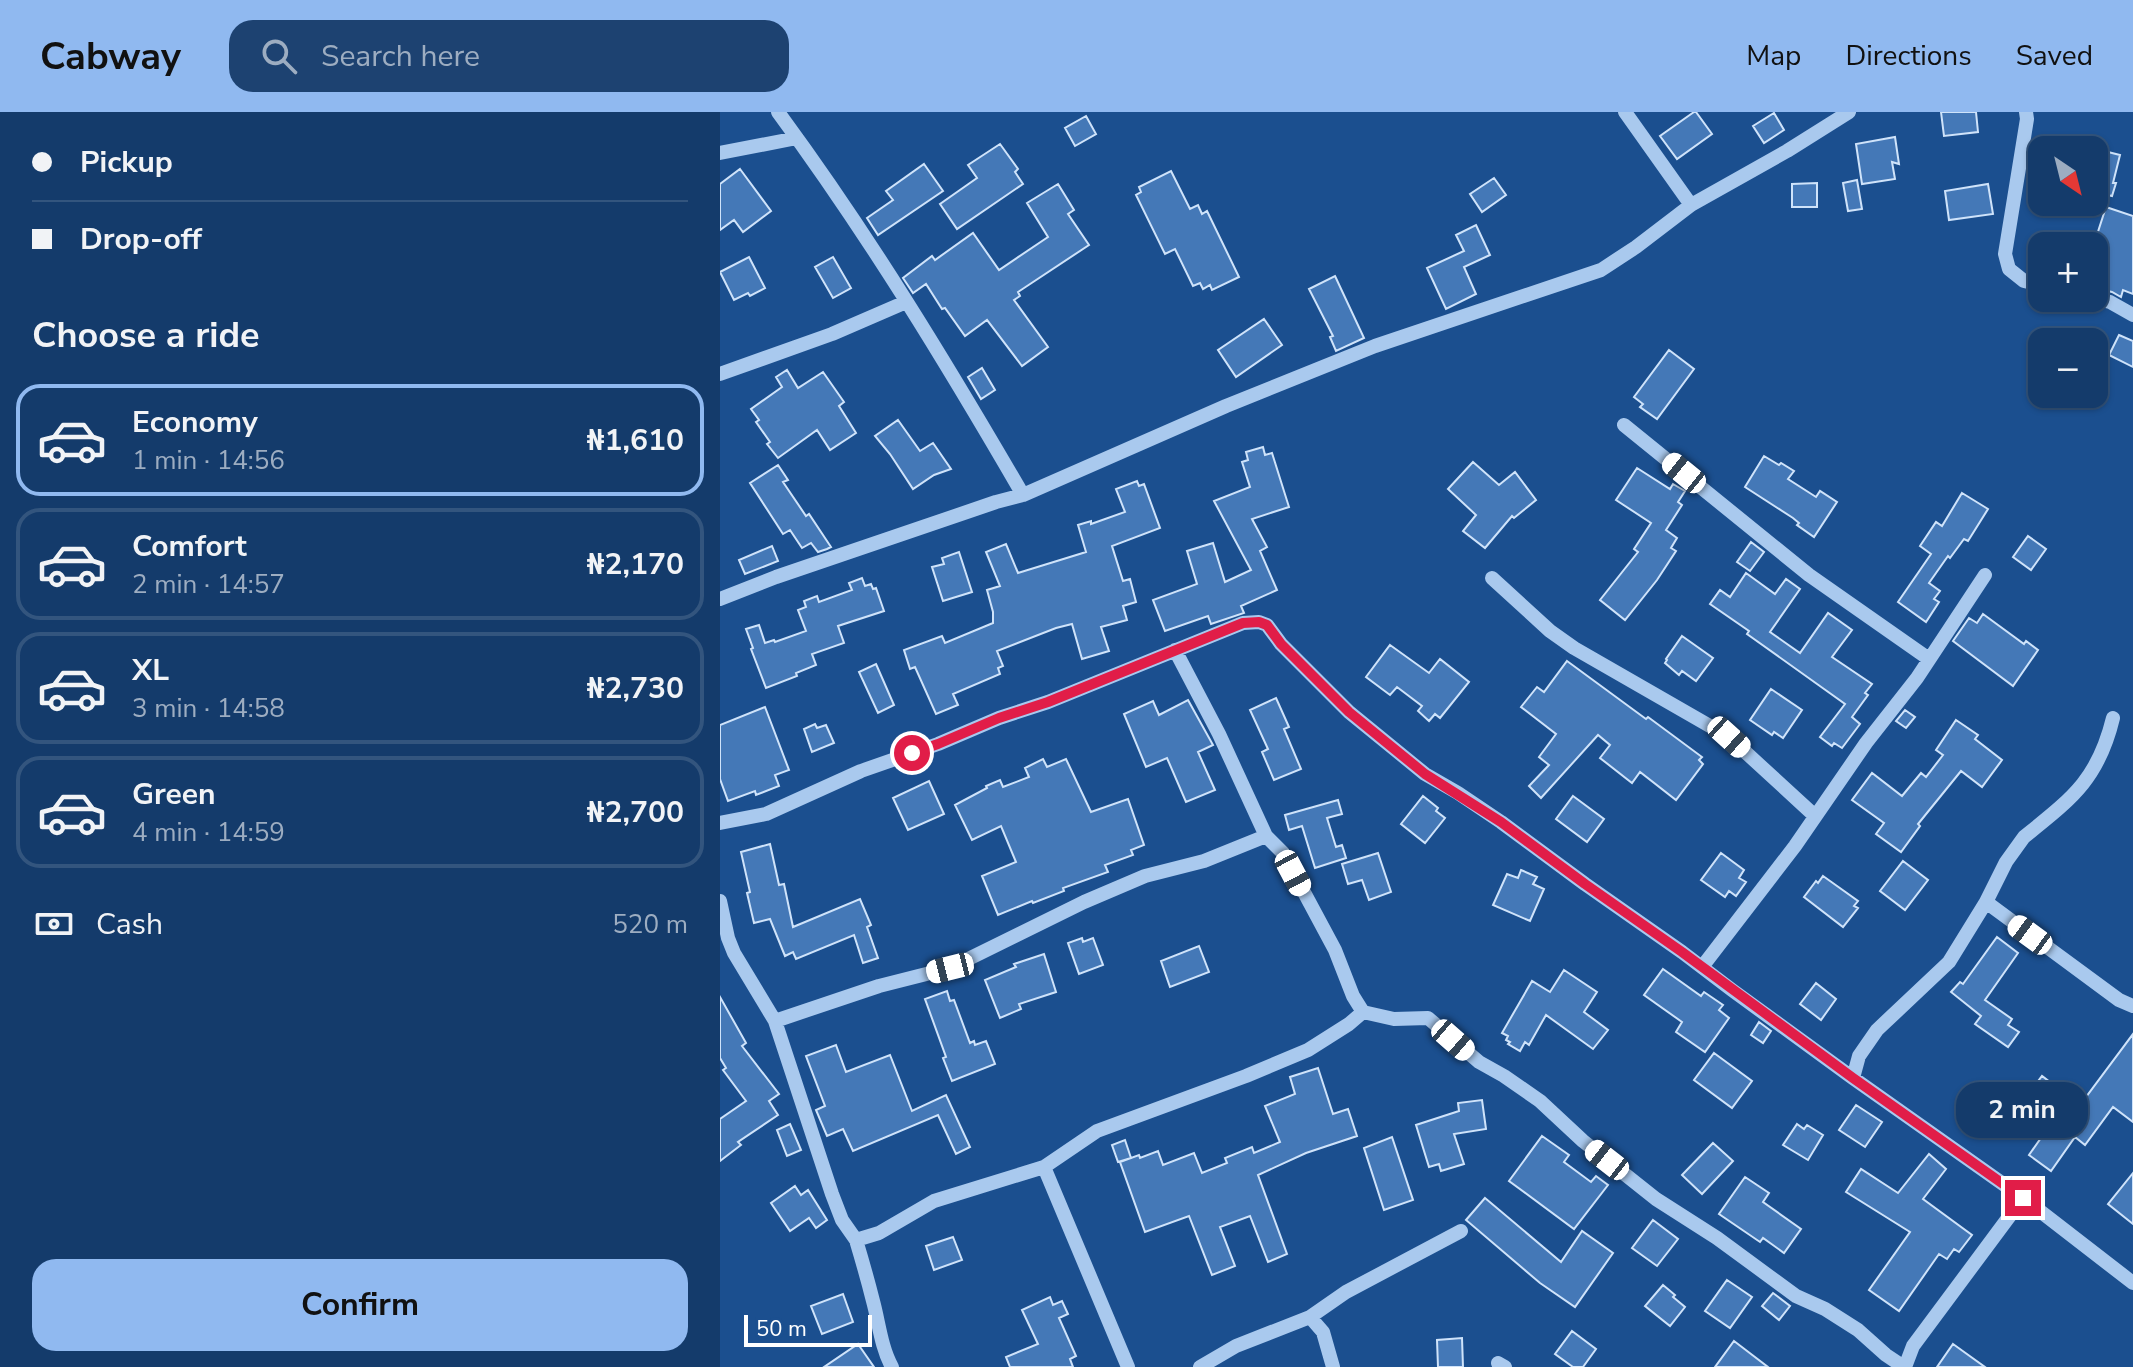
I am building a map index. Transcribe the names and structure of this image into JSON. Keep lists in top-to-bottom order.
{
  "scale_bar": "50 m",
  "north": "bottom right",
  "page": {
    "header": "Cabway",
    "search": "Search here",
    "nav": ["Map", "Directions", "Saved"],
    "banner": ["Pickup", "Drop-off"],
    "map_buttons": ["+", "−"],
    "heading": "Choose a ride",
    "list": [
      {
        "name": "Economy",
        "note": "1 min · 14:56",
        "value": "₦1,610"
      },
      {
        "name": "Comfort",
        "note": "2 min · 14:57",
        "value": "₦2,170"
      },
      {
        "name": "XL",
        "note": "3 min · 14:58",
        "value": "₦2,730"
      },
      {
        "name": "Green",
        "note": "4 min · 14:59",
        "value": "₦2,700"
      }
    ],
    "pay": ["Cash", "520 m"],
    "bubble": "2 min",
    "buttons": "Confirm",
    "scale": "50 m"
  }
}
